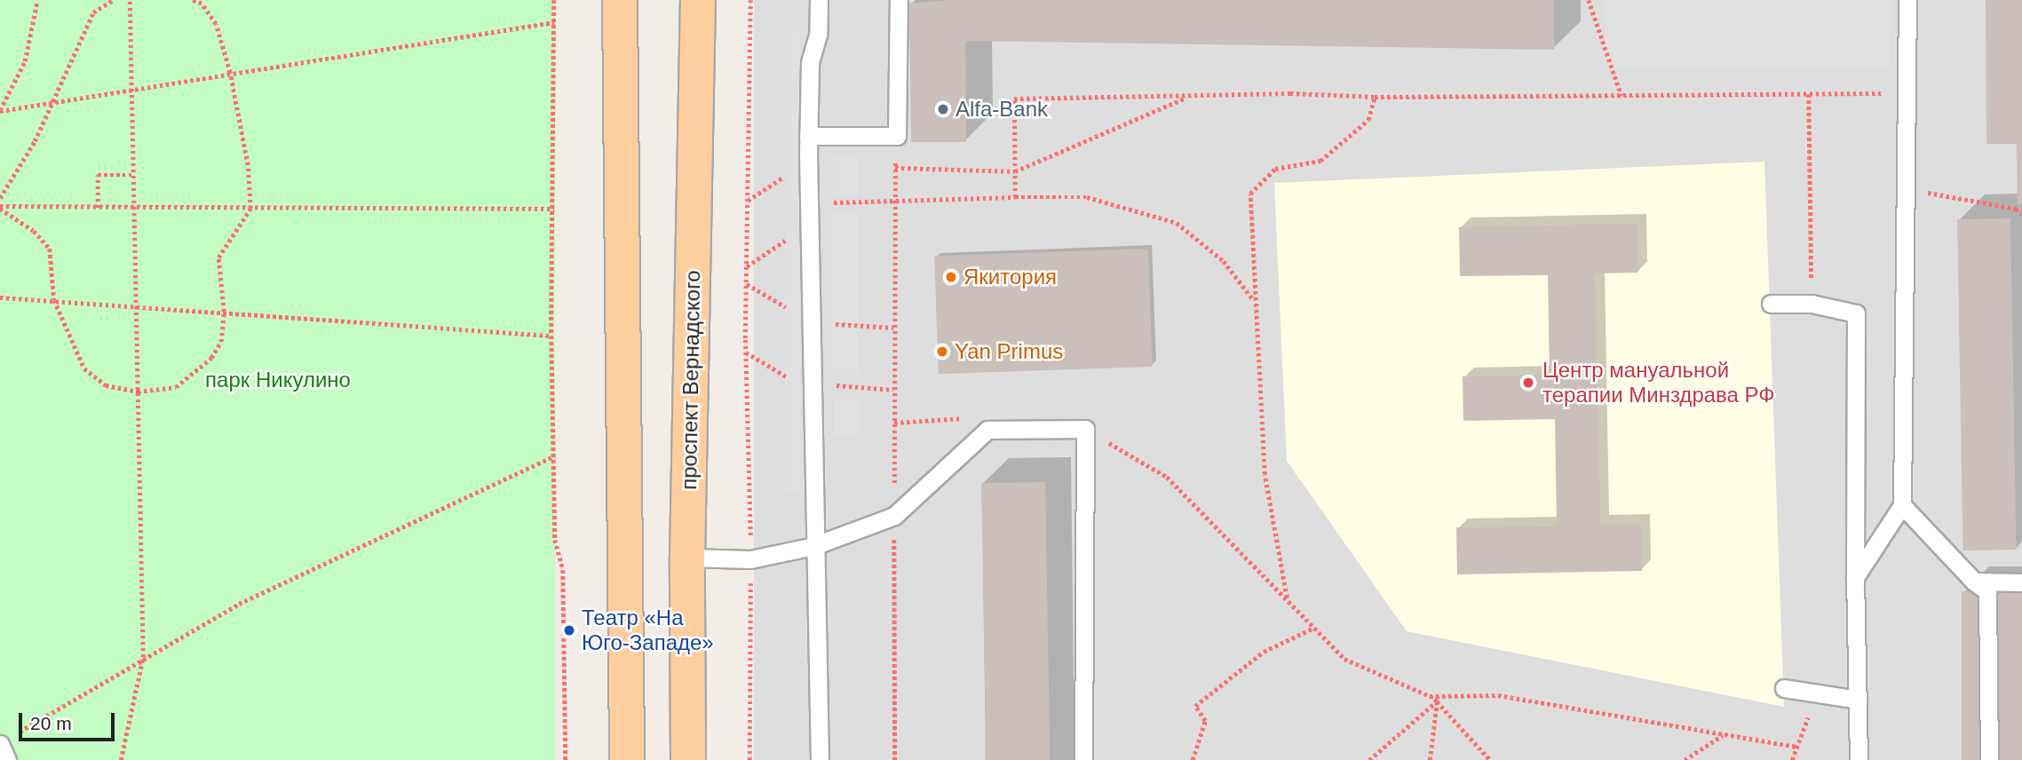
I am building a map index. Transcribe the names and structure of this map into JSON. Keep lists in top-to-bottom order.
{
  "streets": {
    "main road": ["проспект Вернадского"]
  },
  "parks": ["парк Никулино"],
  "places": [
    "Alfa-Bank",
    "Якитория",
    "Yan Primus",
    "Центр мануальной терапии Минздрава РФ",
    "Театр «На Юго-Западе»"
  ],
  "scale_bar": "20 m"
}
